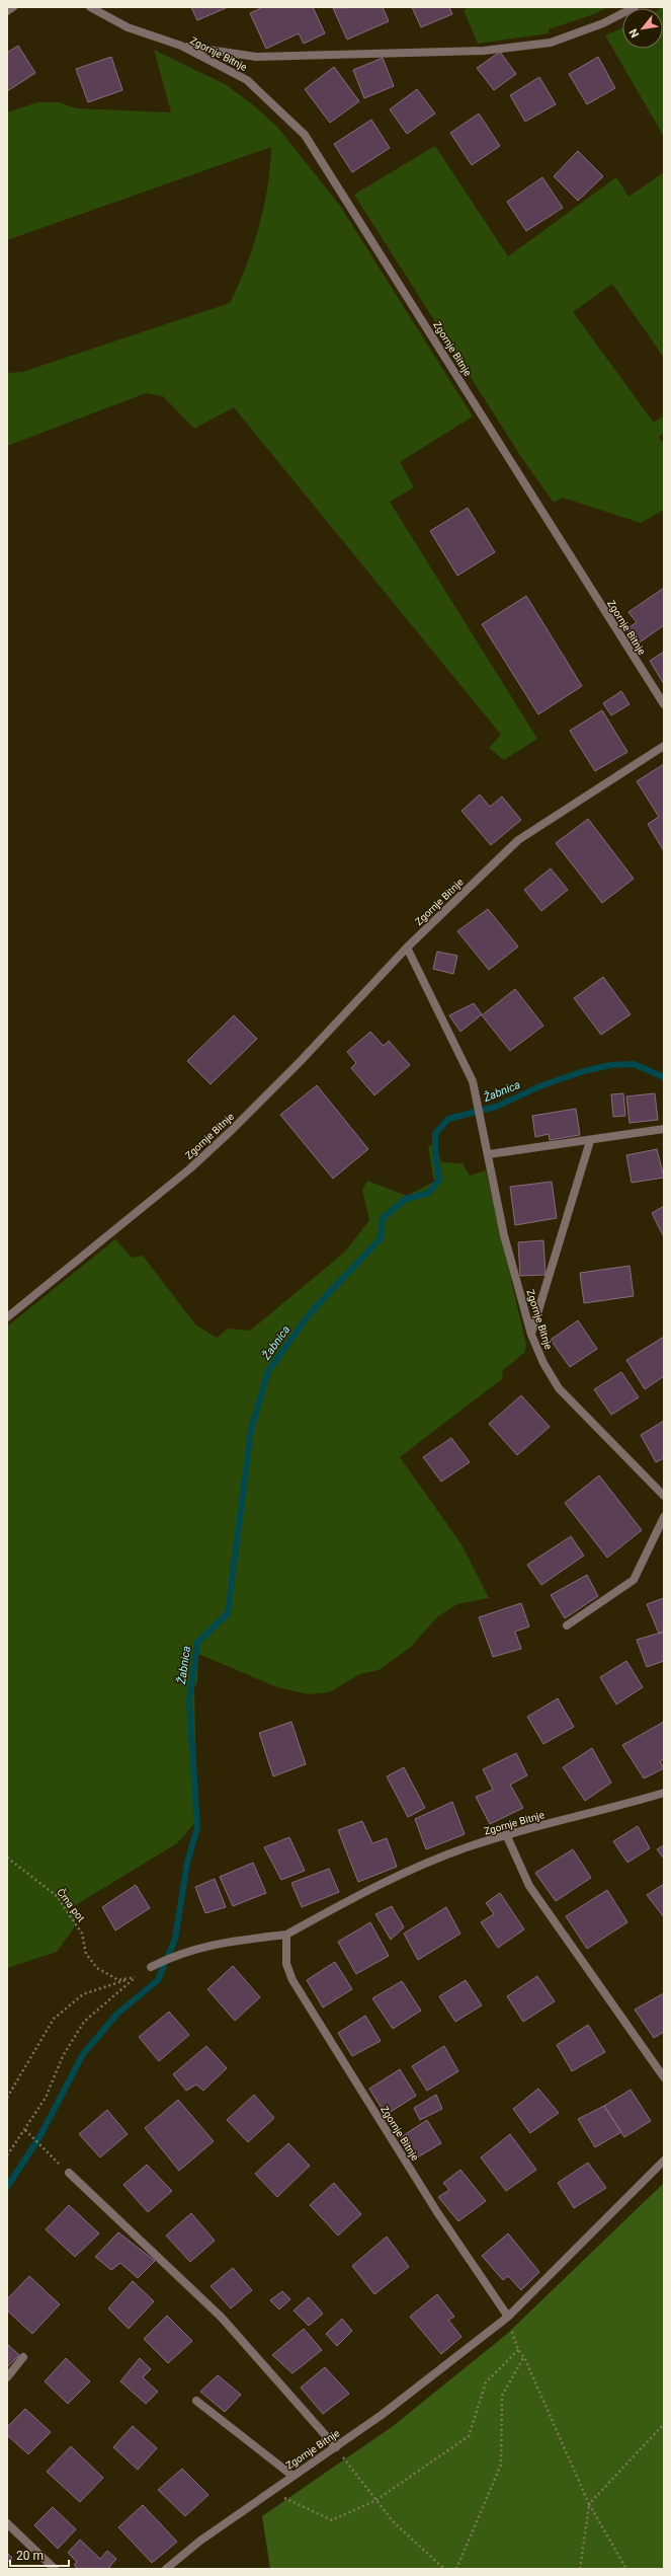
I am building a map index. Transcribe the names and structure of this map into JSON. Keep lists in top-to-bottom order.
{
  "streets": {
    "street": ["Zgornje Bitnje"],
    "path": ["Črna pot"]
  },
  "water": ["Žabnica"],
  "scale_bar": "20 m",
  "north": "bottom left"
}
